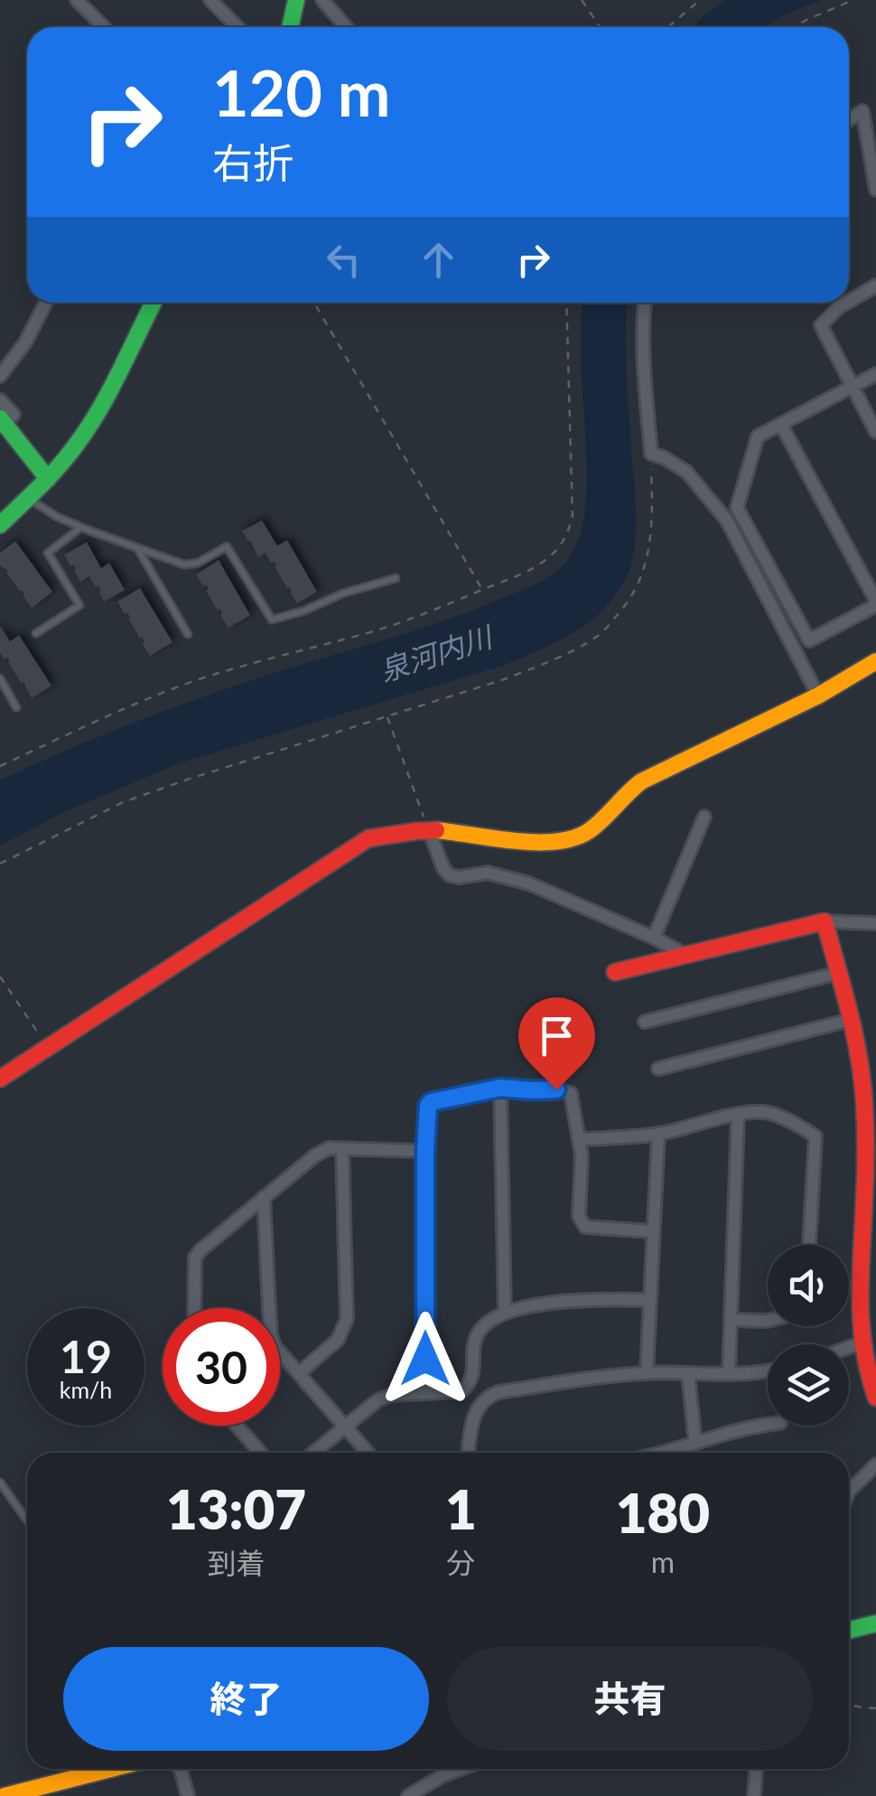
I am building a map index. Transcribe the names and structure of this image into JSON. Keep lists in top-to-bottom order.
{
  "water": ["泉河内川"],
  "page": {
    "turn": ["120 m", "右折"],
    "speed": "19 km/h",
    "limit": "30",
    "eta": [
      "13:07",
      "到着",
      "1",
      "分",
      "180",
      "m"
    ],
    "buttons": ["終了", "共有"]
  }
}
